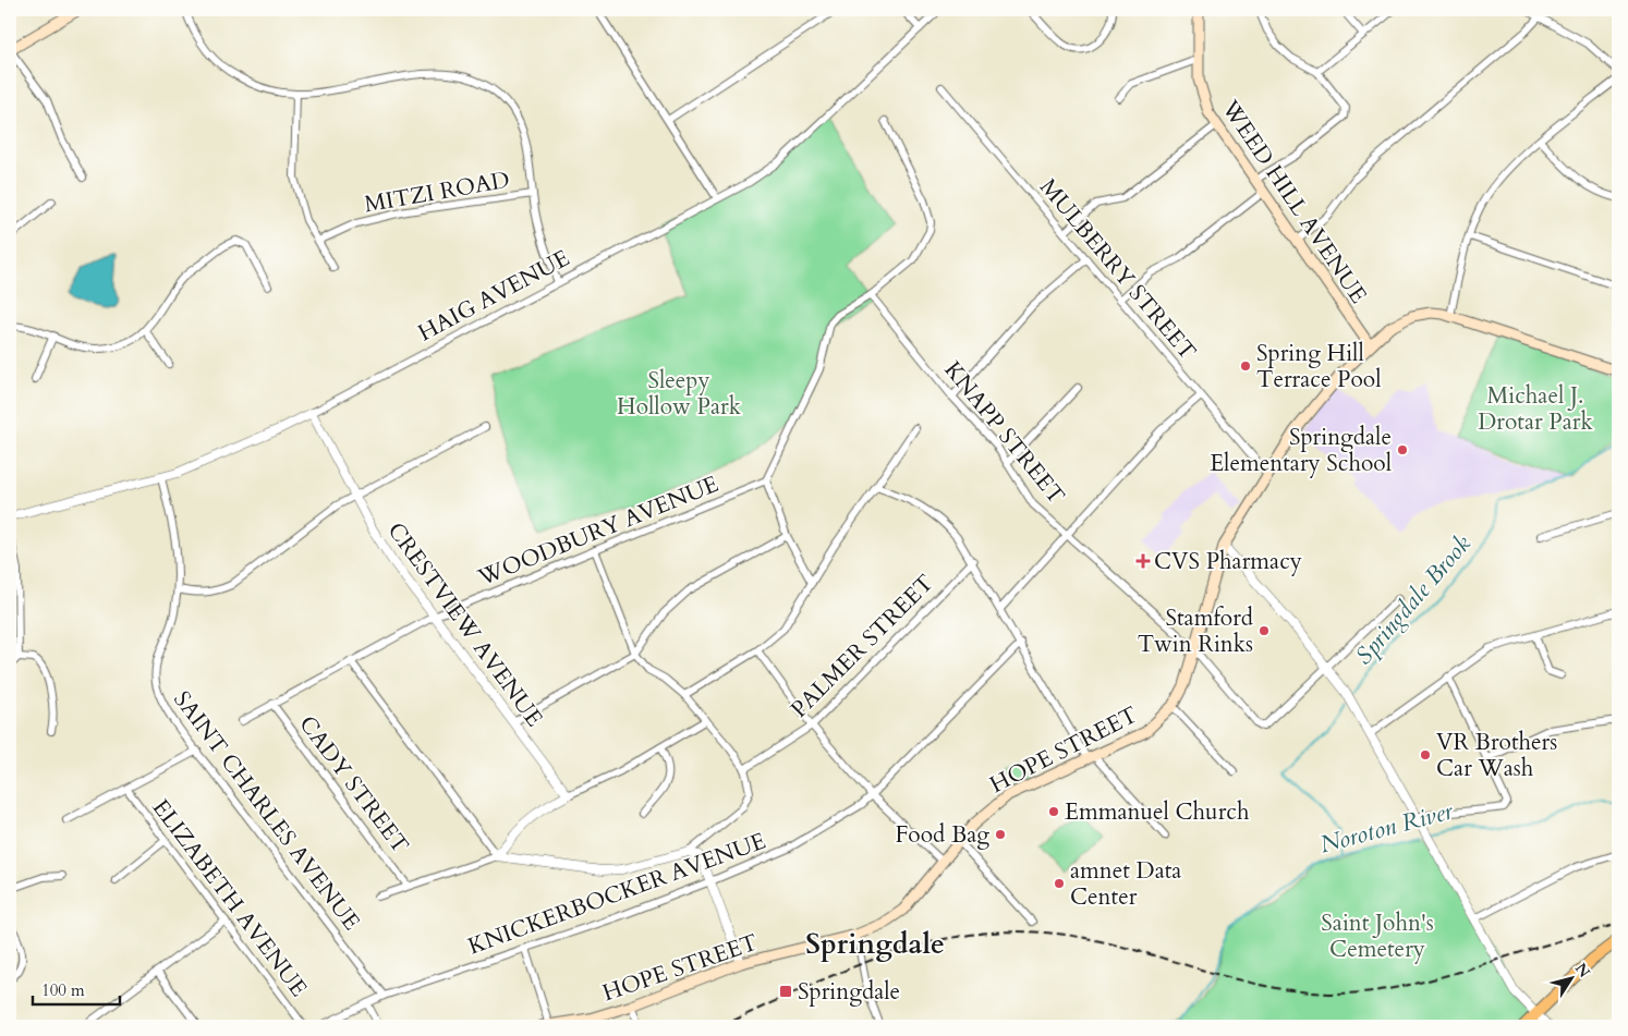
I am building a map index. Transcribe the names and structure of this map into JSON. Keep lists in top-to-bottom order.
{
  "streets": {
    "main road": ["WEED HILL AVENUE", "HOPE STREET"],
    "street": [
      "MITZI ROAD",
      "MULBERRY STREET",
      "HAIG AVENUE",
      "KNAPP STREET",
      "WOODBURY AVENUE",
      "CRESTVIEW AVENUE",
      "PALMER STREET",
      "CADY STREET",
      "SAINT CHARLES AVENUE",
      "KNICKERBOCKER AVENUE",
      "ELIZABETH AVENUE"
    ]
  },
  "crossings": [
    ["WEED HILL AVENUE", "HOPE STREET"],
    ["MULBERRY STREET", "HOPE STREET"],
    ["HAIG AVENUE", "CRESTVIEW AVENUE"],
    ["HAIG AVENUE", "SAINT CHARLES AVENUE"],
    ["KNAPP STREET", "HOPE STREET"],
    ["WOODBURY AVENUE", "CRESTVIEW AVENUE"],
    ["WOODBURY AVENUE", "CADY STREET"],
    ["SAINT CHARLES AVENUE", "KNICKERBOCKER AVENUE"]
  ],
  "districts": ["Springdale"],
  "water": ["Springdale Brook", "Noroton River"],
  "parks": ["Sleepy Hollow Park", "Michael J. Drotar Park", "Saint John's Cemetery"],
  "places": {
    "other": [
      "Spring Hill Terrace Pool",
      "Springdale Elementary School",
      "Stamford Twin Rinks",
      "VR Brothers Car Wash",
      "Emmanuel Church",
      "Food Bag",
      "amnet Data Center"
    ],
    "health": ["CVS Pharmacy"],
    "transit": ["Springdale"]
  },
  "scale_bar": "100 m",
  "north": "top right"
}
